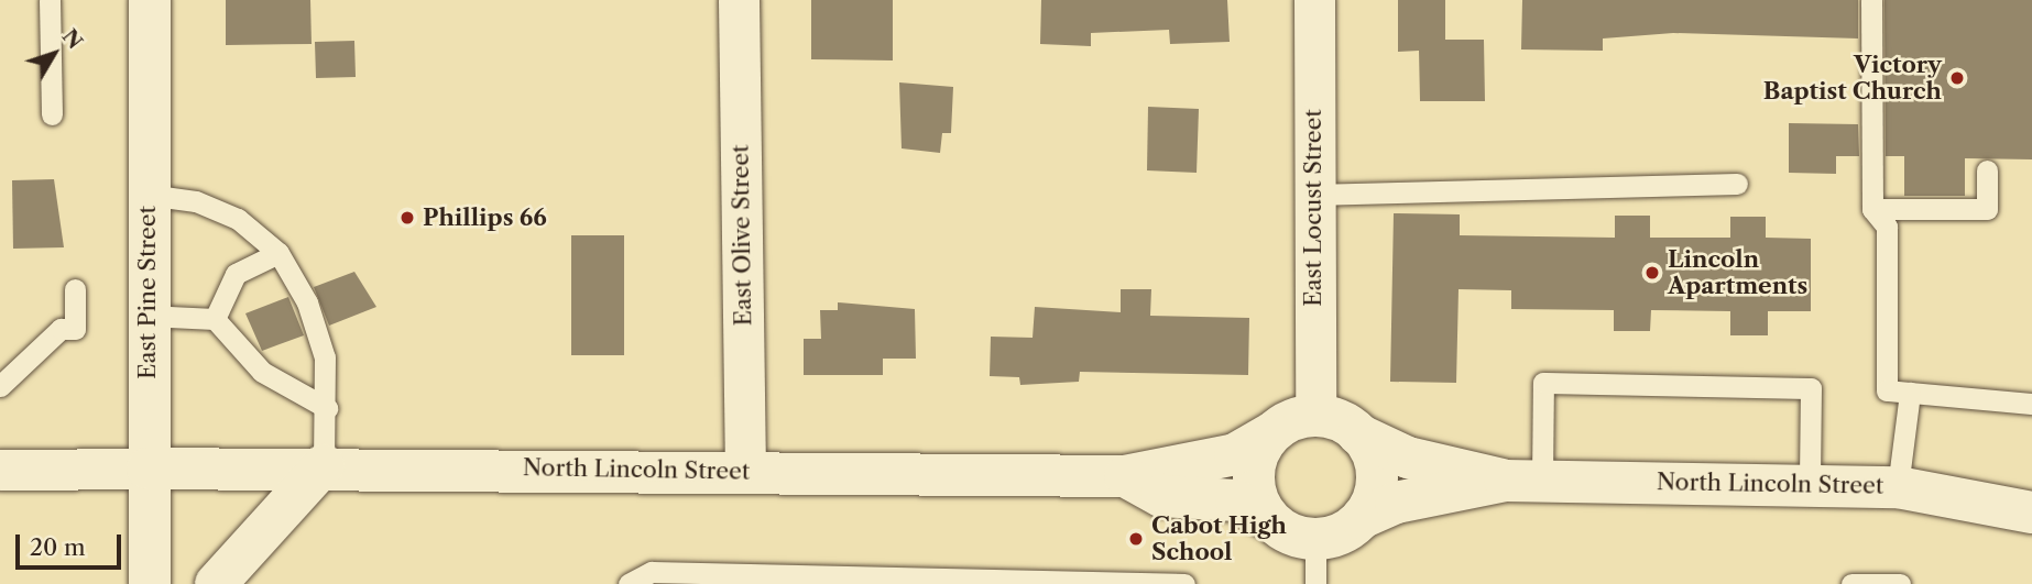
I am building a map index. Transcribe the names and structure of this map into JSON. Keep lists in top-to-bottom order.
{
  "streets": {
    "street": [
      "East Locust Street",
      "East Olive Street",
      "East Pine Street",
      "North Lincoln Street"
    ]
  },
  "crossings": [
    ["East Locust Street", "North Lincoln Street"],
    ["East Olive Street", "North Lincoln Street"],
    ["East Pine Street", "North Lincoln Street"]
  ],
  "places": [
    "Victory Baptist Church",
    "Phillips 66",
    "Lincoln Apartments",
    "Cabot High School"
  ],
  "scale_bar": "20 m",
  "north": "top right"
}
